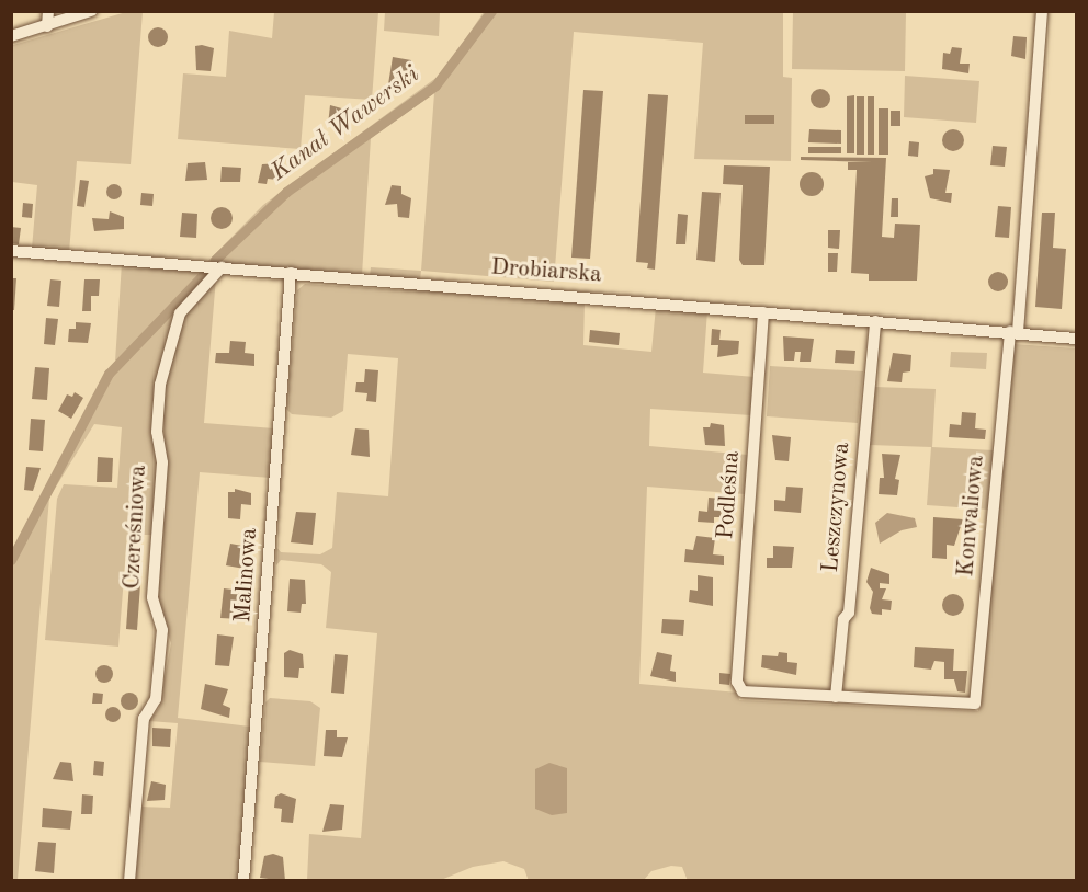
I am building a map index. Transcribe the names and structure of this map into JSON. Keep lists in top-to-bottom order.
{
  "streets": {
    "street": [
      "Drobiarska",
      "Podleśna",
      "Leszczynowa",
      "Konwaliowa",
      "Czereśniowa",
      "Malinowa"
    ]
  },
  "crossings": [
    ["Drobiarska", "Podleśna"],
    ["Drobiarska", "Leszczynowa"],
    ["Drobiarska", "Konwaliowa"],
    ["Drobiarska", "Czereśniowa"],
    ["Drobiarska", "Malinowa"],
    ["Podleśna", "Leszczynowa"],
    ["Podleśna", "Konwaliowa"],
    ["Leszczynowa", "Konwaliowa"]
  ],
  "water": ["Kanał Wawerski"]
}
